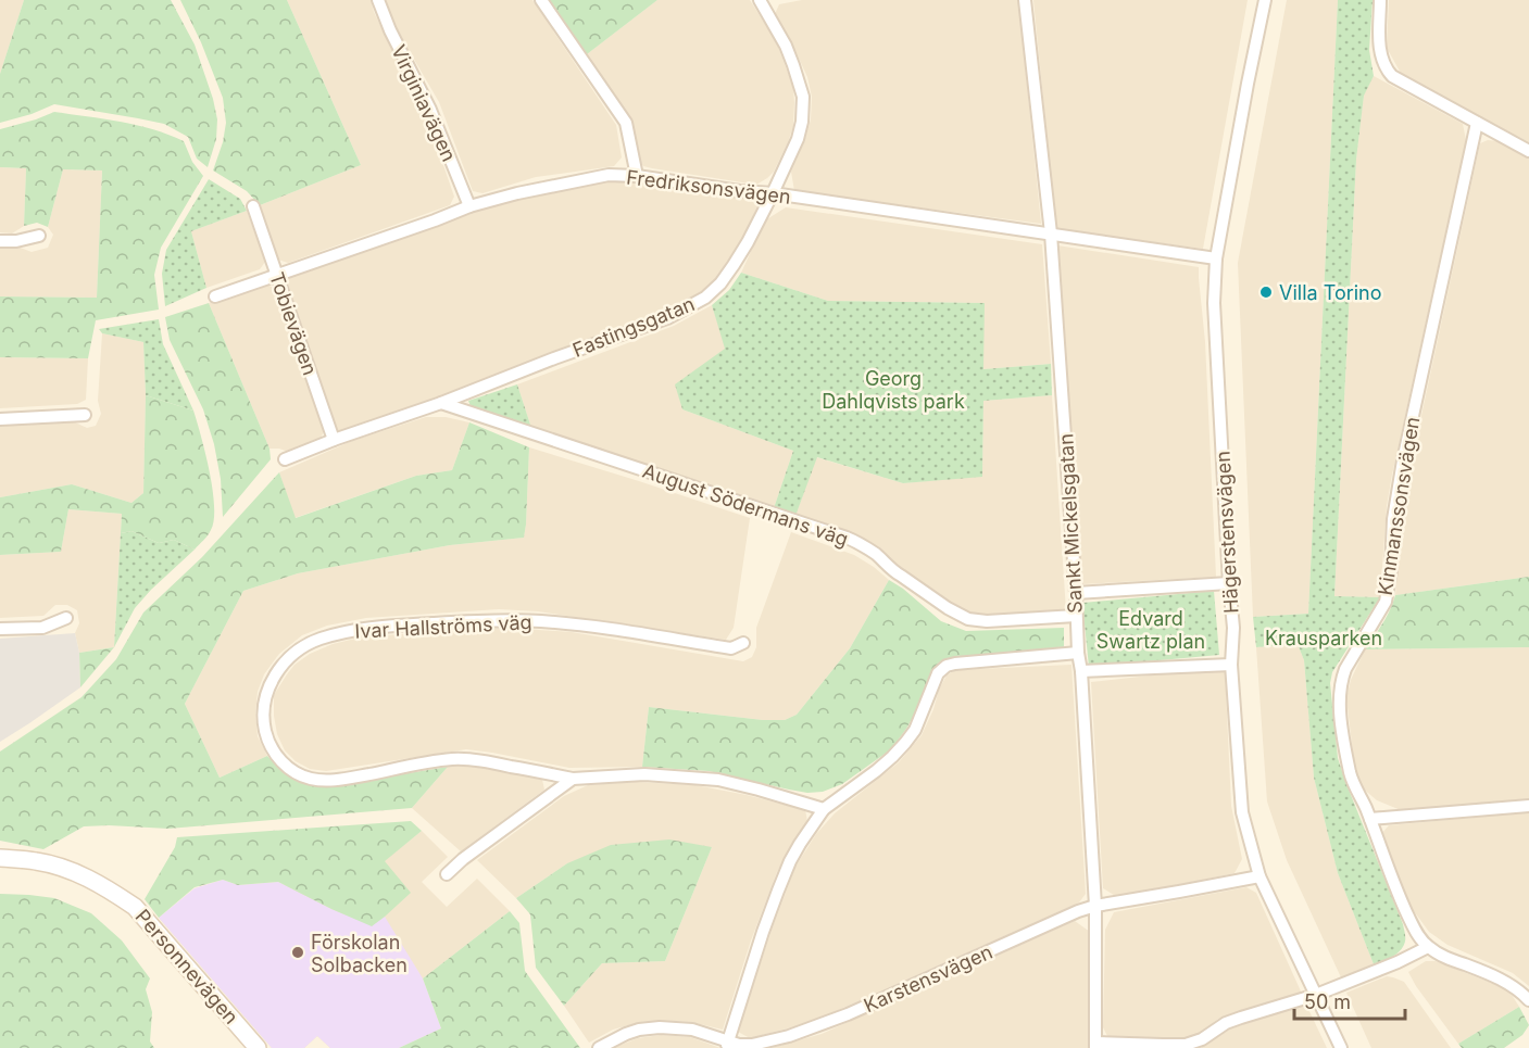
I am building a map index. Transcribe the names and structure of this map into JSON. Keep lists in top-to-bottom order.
{
  "streets": {
    "street": [
      "Virginiavägen",
      "Fredriksonsvägen",
      "Tobievägen",
      "Fastingsgatan",
      "August Södermans väg",
      "Kinmanssonsvägen",
      "Sankt Mickelsgatan",
      "Hägerstensvägen",
      "Ivar Hallströms väg",
      "Personnevägen",
      "Karstensvägen"
    ]
  },
  "crossings": [
    ["Virginiavägen", "Fredriksonsvägen"],
    ["Fredriksonsvägen", "Tobievägen"],
    ["Fredriksonsvägen", "Fastingsgatan"],
    ["Fredriksonsvägen", "Sankt Mickelsgatan"],
    ["Fredriksonsvägen", "Hägerstensvägen"],
    ["Tobievägen", "Fastingsgatan"],
    ["Fastingsgatan", "August Södermans väg"],
    ["August Södermans väg", "Sankt Mickelsgatan"],
    ["Sankt Mickelsgatan", "Karstensvägen"],
    ["Hägerstensvägen", "Karstensvägen"]
  ],
  "parks": ["Georg Dahlqvists park", "Edvard Swartz plan", "Krausparken"],
  "places": ["Villa Torino", "Förskolan Solbacken"],
  "scale_bar": "50 m"
}
